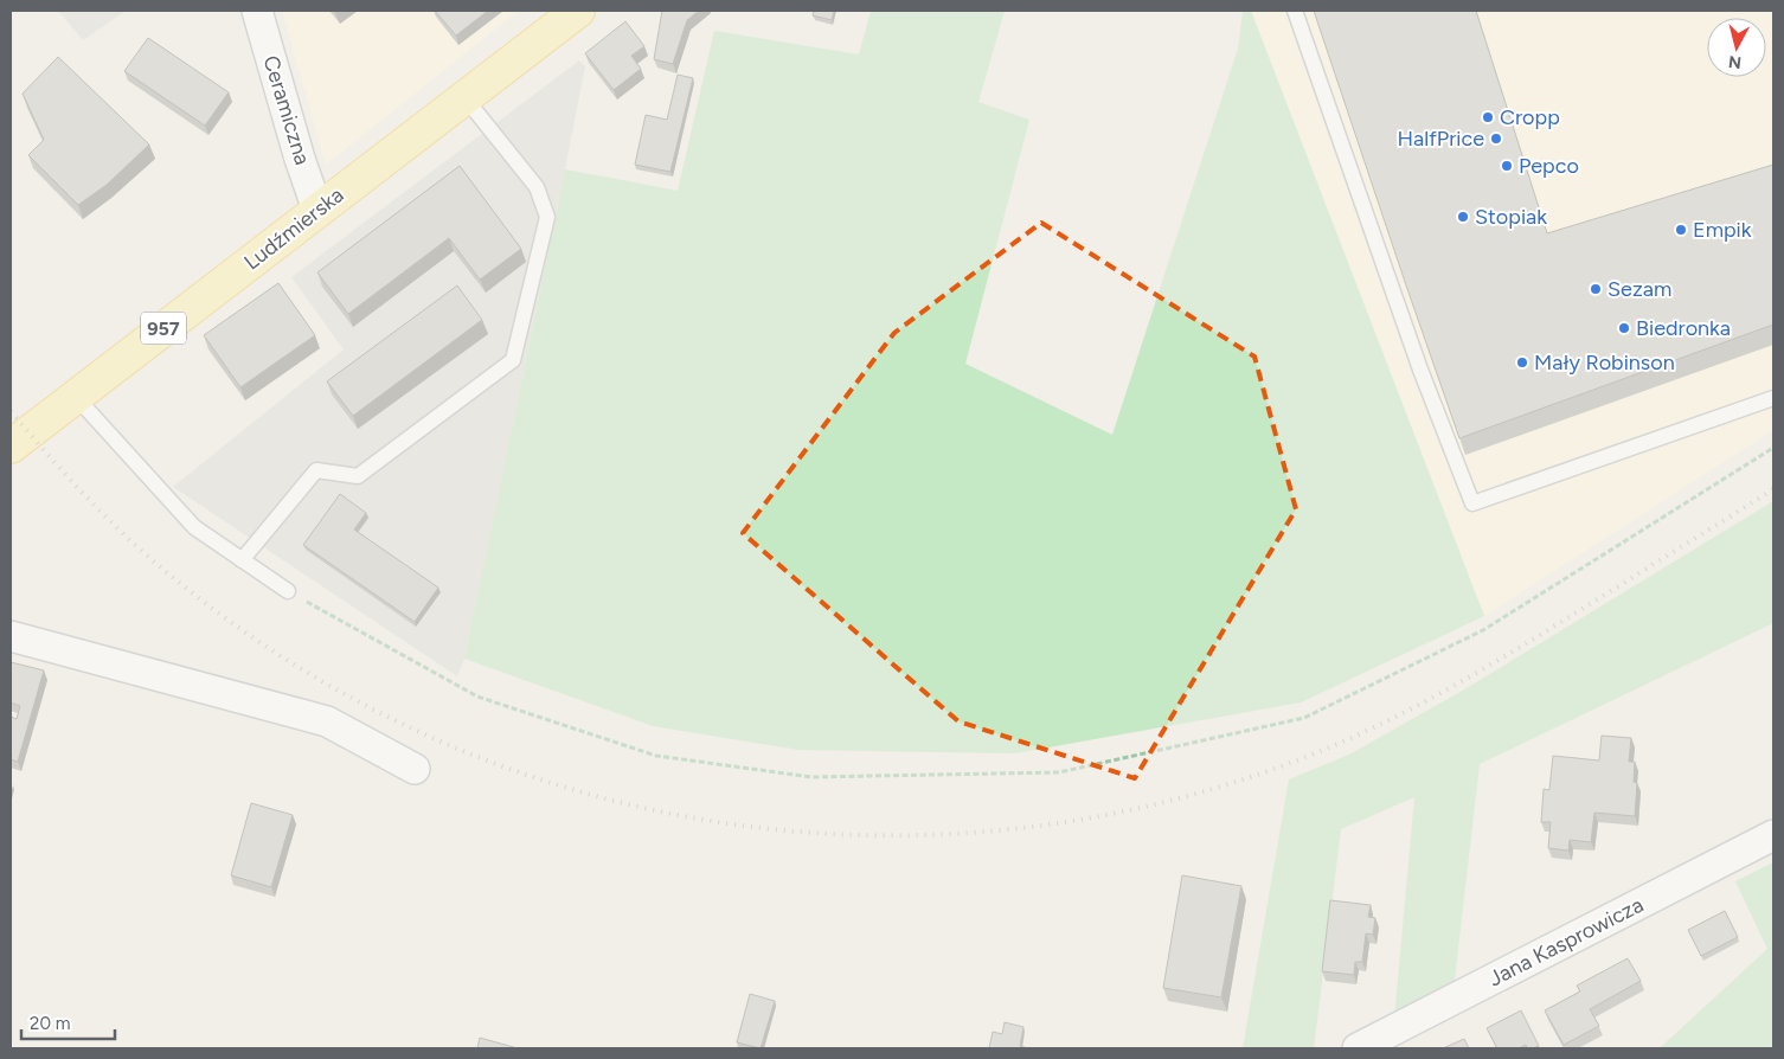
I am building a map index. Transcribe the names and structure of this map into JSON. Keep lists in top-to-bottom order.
{
  "streets": {
    "main road": ["Ludźmierska", "957"],
    "street": ["Ceramiczna", "Jana Kasprowicza"]
  },
  "crossings": [
    ["Ceramiczna", "Ludźmierska"]
  ],
  "places": [
    "Cropp",
    "HalfPrice",
    "Pepco",
    "Stopiak",
    "Empik",
    "Sezam",
    "Biedronka",
    "Mały Robinson"
  ],
  "scale_bar": "20 m",
  "north": "bottom"
}
